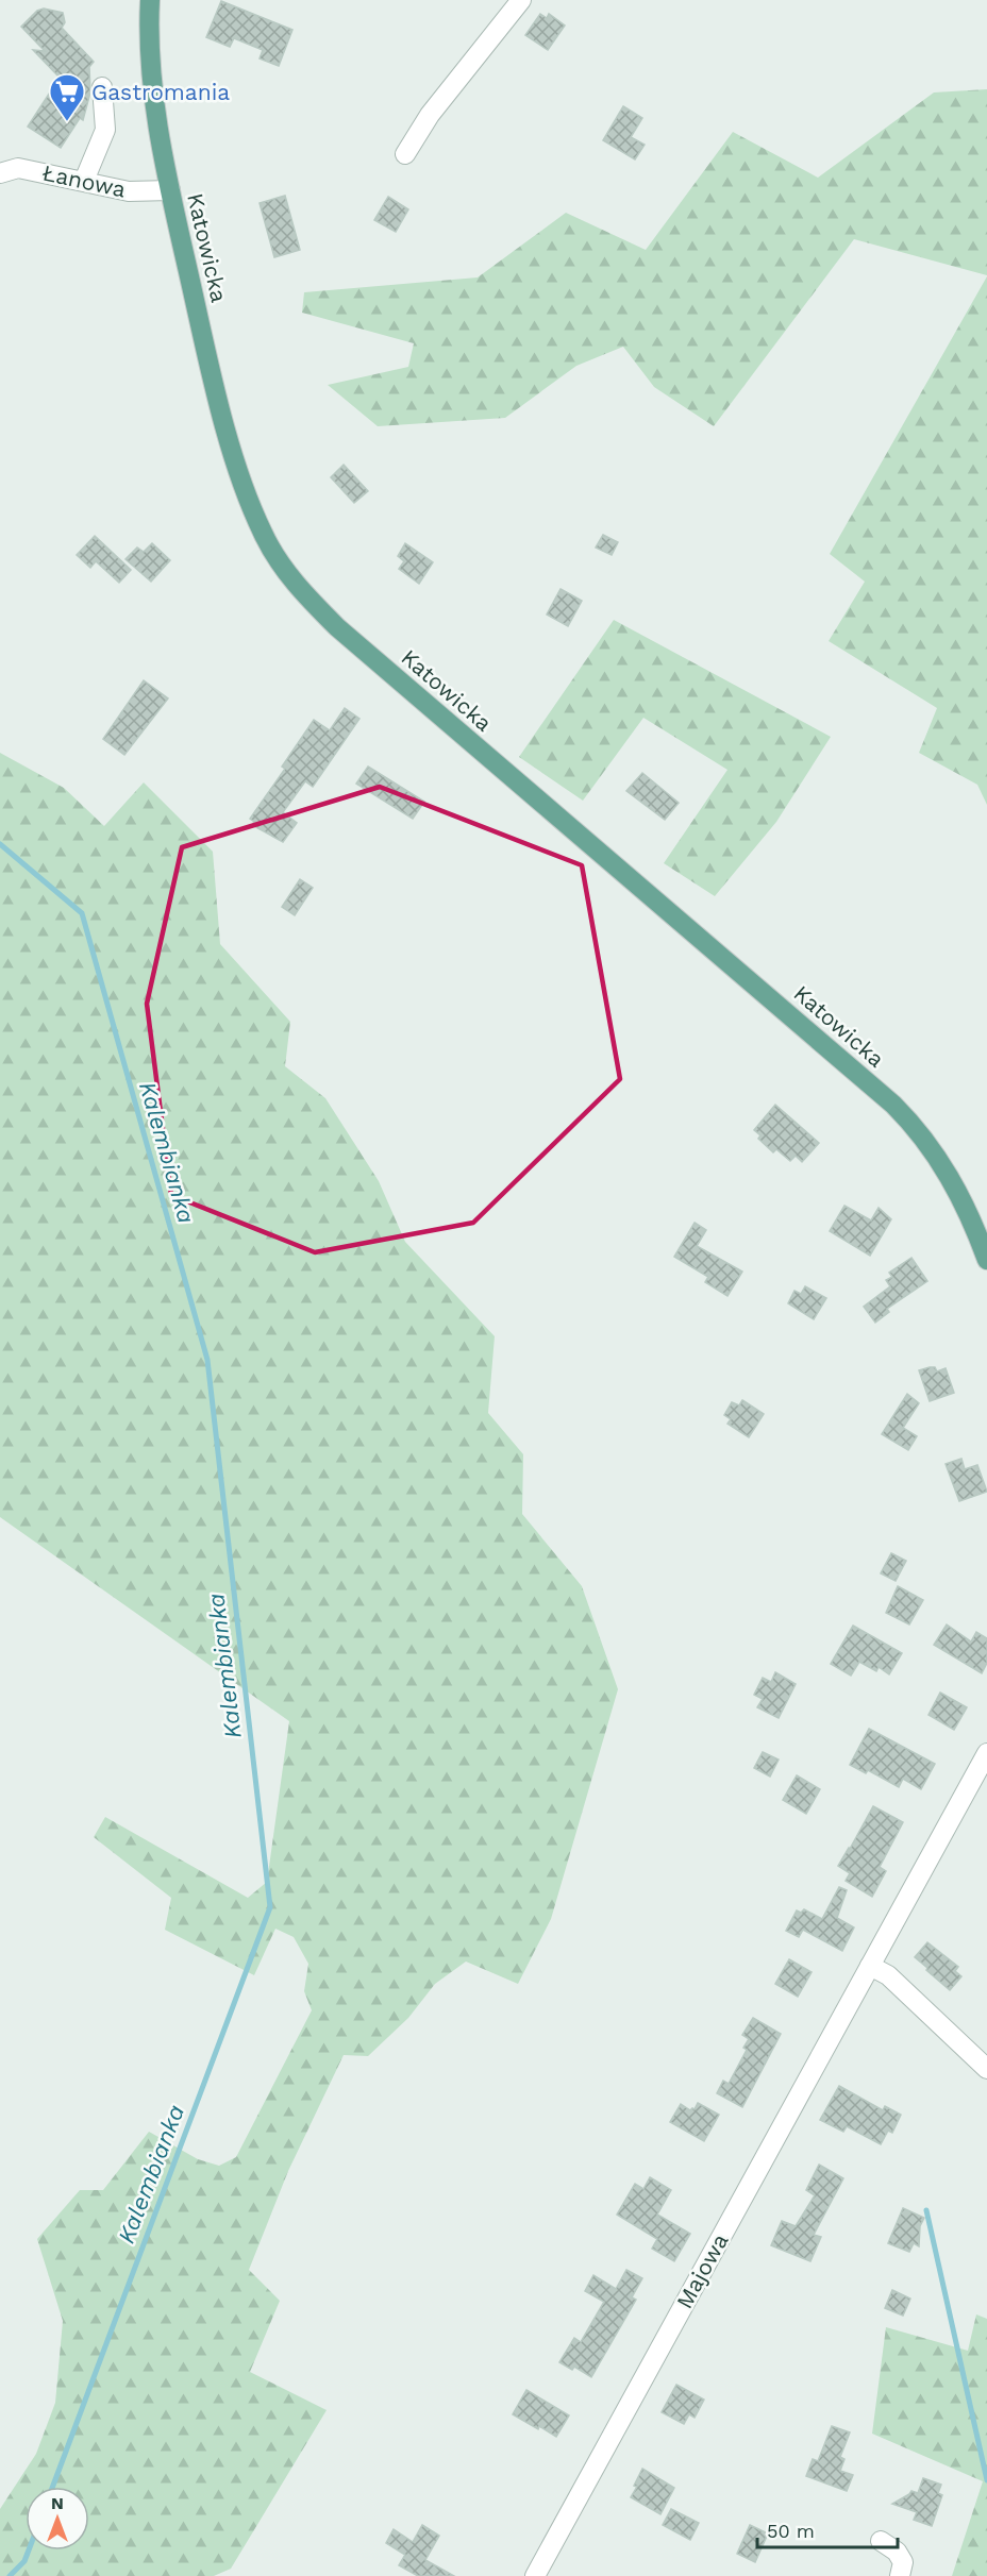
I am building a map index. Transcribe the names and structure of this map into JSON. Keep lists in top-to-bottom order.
{
  "streets": {
    "main road": ["Katowicka"],
    "street": ["Łanowa", "Majowa"]
  },
  "crossings": [
    ["Łanowa", "Katowicka"]
  ],
  "water": ["Kalembianka"],
  "places": {
    "supermarket": ["Gastromania"]
  },
  "scale_bar": "50 m",
  "north": "top"
}
